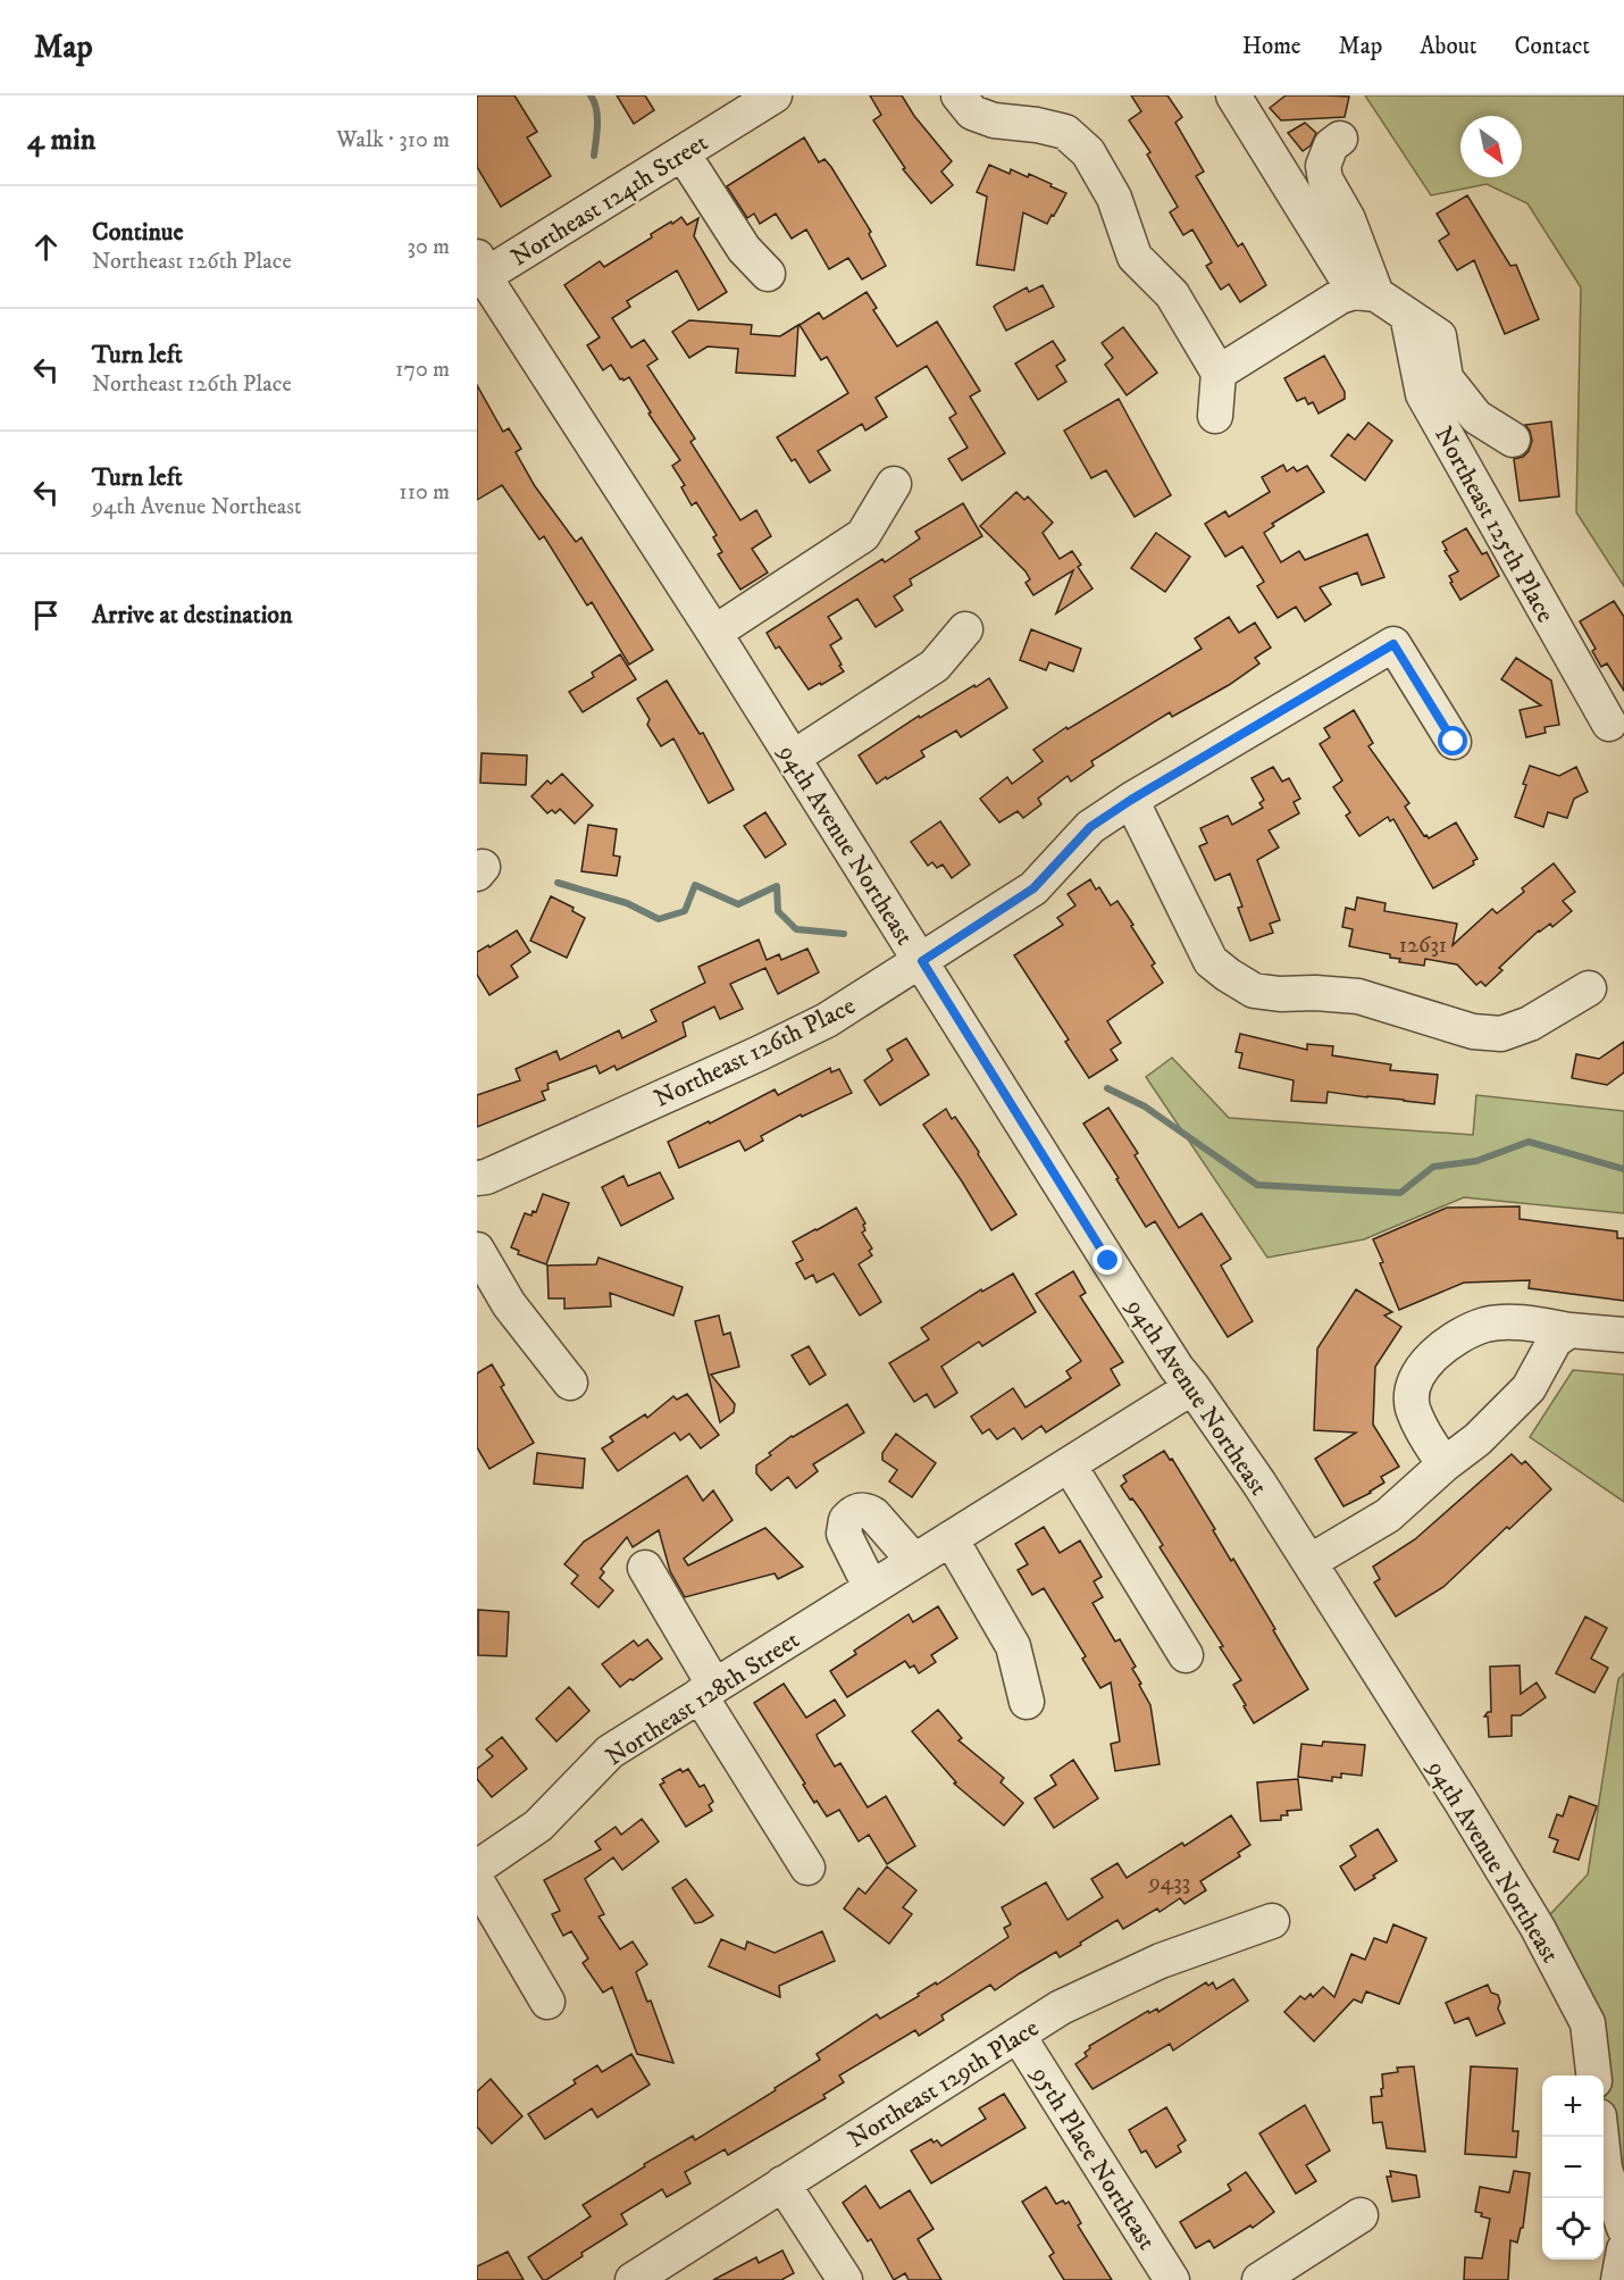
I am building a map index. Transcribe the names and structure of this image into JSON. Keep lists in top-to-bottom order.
{
  "streets": {
    "street": [
      "Northeast 124th Street",
      "Northeast 125th Place",
      "94th Avenue Northeast",
      "Northeast 126th Place",
      "Northeast 128th Street",
      "Northeast 129th Place",
      "95th Place Northeast"
    ]
  },
  "crossings": [
    ["Northeast 124th Street", "94th Avenue Northeast"],
    ["94th Avenue Northeast", "Northeast 126th Place"],
    ["94th Avenue Northeast", "Northeast 128th Street"],
    ["Northeast 129th Place", "95th Place Northeast"]
  ],
  "house_numbers": ["12631", "9433"],
  "north": "bottom right",
  "page": {
    "header": "Map",
    "nav": [
      "Home",
      "Map",
      "About",
      "Contact"
    ],
    "heading": ["4 min", "Walk · 310 m"],
    "list": [
      ["Continue", "Northeast 126th Place", "30 m"],
      ["Turn left", "Northeast 126th Place", "170 m"],
      ["Turn left", "94th Avenue Northeast", "110 m"],
      "Arrive at destination"
    ],
    "map_buttons": ["+", "−"]
  }
}
